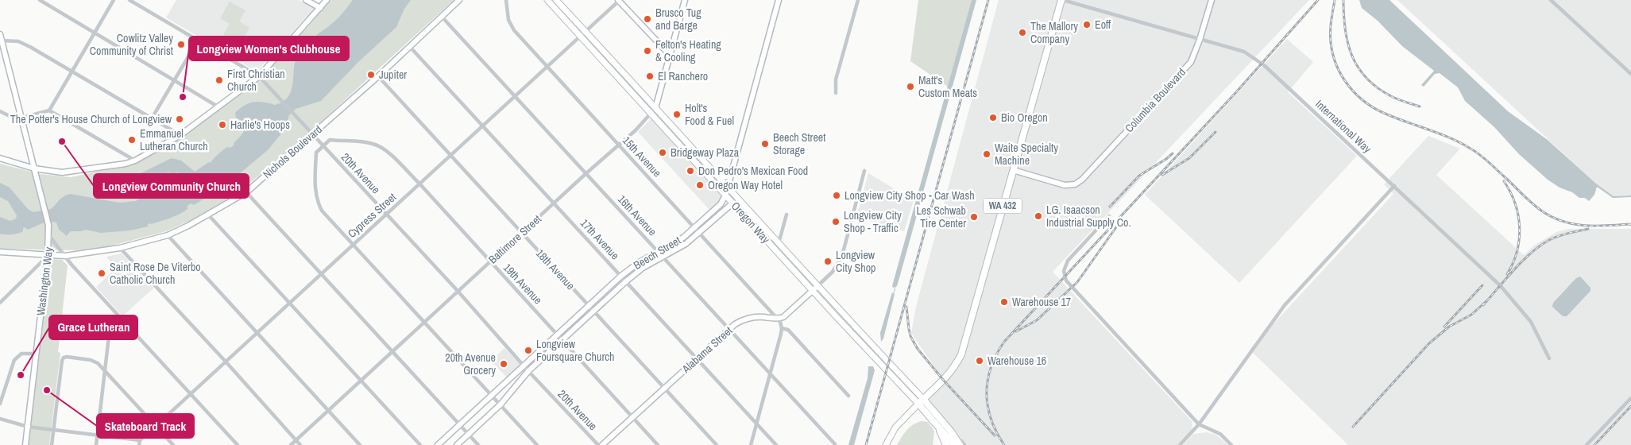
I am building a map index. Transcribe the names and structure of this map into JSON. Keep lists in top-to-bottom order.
{
  "streets": {
    "highway": ["WA 432", "Oregon Way"],
    "street": [
      "Columbia Boulevard",
      "International Way",
      "Nichols Boulevard",
      "15th Avenue",
      "20th Avenue",
      "Cypress Street",
      "16th Avenue",
      "Baltimore Street",
      "17th Avenue",
      "Beech Street",
      "18th Avenue",
      "Washington Way",
      "19th Avenue",
      "Alabama Street"
    ]
  },
  "crossings": [
    ["Columbia Boulevard", "International Way"],
    ["Columbia Boulevard", "WA 432"],
    ["International Way", "WA 432"],
    ["Nichols Boulevard", "20th Avenue"],
    ["Nichols Boulevard", "16th Avenue"],
    ["Nichols Boulevard", "17th Avenue"],
    ["Nichols Boulevard", "18th Avenue"],
    ["Nichols Boulevard", "Washington Way"],
    ["15th Avenue", "Cypress Street"],
    ["15th Avenue", "Baltimore Street"],
    ["15th Avenue", "Beech Street"],
    ["15th Avenue", "Alabama Street"],
    ["20th Avenue", "Cypress Street"],
    ["20th Avenue", "Baltimore Street"],
    ["20th Avenue", "Beech Street"],
    ["20th Avenue", "19th Avenue"],
    ["WA 432", "Oregon Way"],
    ["Cypress Street", "16th Avenue"],
    ["Cypress Street", "Oregon Way"],
    ["Cypress Street", "17th Avenue"],
    ["Cypress Street", "18th Avenue"],
    ["Cypress Street", "Washington Way"],
    ["Cypress Street", "19th Avenue"],
    ["16th Avenue", "Baltimore Street"],
    ["16th Avenue", "Beech Street"],
    ["16th Avenue", "Alabama Street"],
    ["Oregon Way", "Baltimore Street"],
    ["Oregon Way", "Beech Street"],
    ["Baltimore Street", "17th Avenue"],
    ["Baltimore Street", "18th Avenue"],
    ["Baltimore Street", "19th Avenue"],
    ["17th Avenue", "Beech Street"],
    ["17th Avenue", "Alabama Street"],
    ["Beech Street", "18th Avenue"],
    ["Beech Street", "19th Avenue"],
    ["18th Avenue", "Alabama Street"],
    ["19th Avenue", "Alabama Street"]
  ],
  "places": [
    "Brusco Tug and Barge",
    "Eoff",
    "The Mallory Company",
    "Cowlitz Valley Community of Christ",
    "Felton's Heating & Cooling",
    "Jupiter",
    "El Ranchero",
    "First Christian Church",
    "Matt's Custom Meats",
    "Longview Women's Clubhouse",
    "Holt's Food & Fuel",
    "Bio Oregon",
    "The Potter's House Church of Longview",
    "Harlie's Hoops",
    "Emmanuel Lutheran Church",
    "Longview Community Church",
    "Beech Street Storage",
    "Bridgeway Plaza",
    "Waite Specialty Machine",
    "Don Pedro's Mexican Food",
    "Oregon Way Hotel",
    "Longview City Shop - Car Wash",
    "LG. Isaacson Industrial Supply Co.",
    "Les Schwab Tire Center",
    "Longview City Shop - Traffic",
    "Longview City Shop",
    "Saint Rose De Viterbo Catholic Church",
    "Warehouse 17",
    "Longview Foursquare Church",
    "Warehouse 16",
    "20th Avenue Grocery",
    "Grace Lutheran",
    "Skateboard Track"
  ]
}
